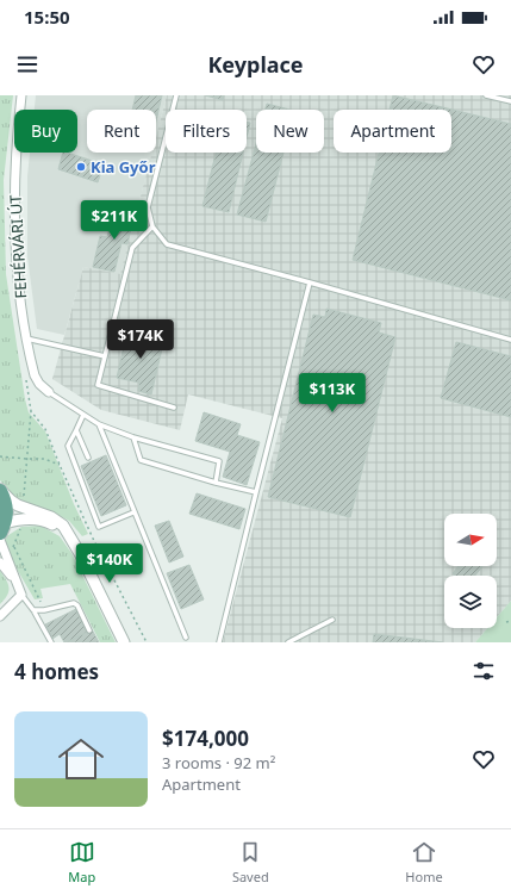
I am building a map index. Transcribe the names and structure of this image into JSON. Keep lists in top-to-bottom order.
{
  "streets": {
    "street": ["FEHÉRVÁRI ÚT"]
  },
  "places": ["Kia Győr"],
  "north": "right",
  "page": {
    "status": "15:50",
    "header": "Keyplace",
    "chip": [
      "Buy",
      "Rent",
      "Filters",
      "New",
      "Apartment"
    ],
    "price": [
      "$211K",
      "$174K",
      "$113K",
      "$140K"
    ],
    "heading": "4 homes",
    "list": [
      {
        "name": "$174,000",
        "note": "3 rooms · 92 m² · Apartment"
      }
    ],
    "tabs": ["Map", "Saved", "Home"]
  }
}
